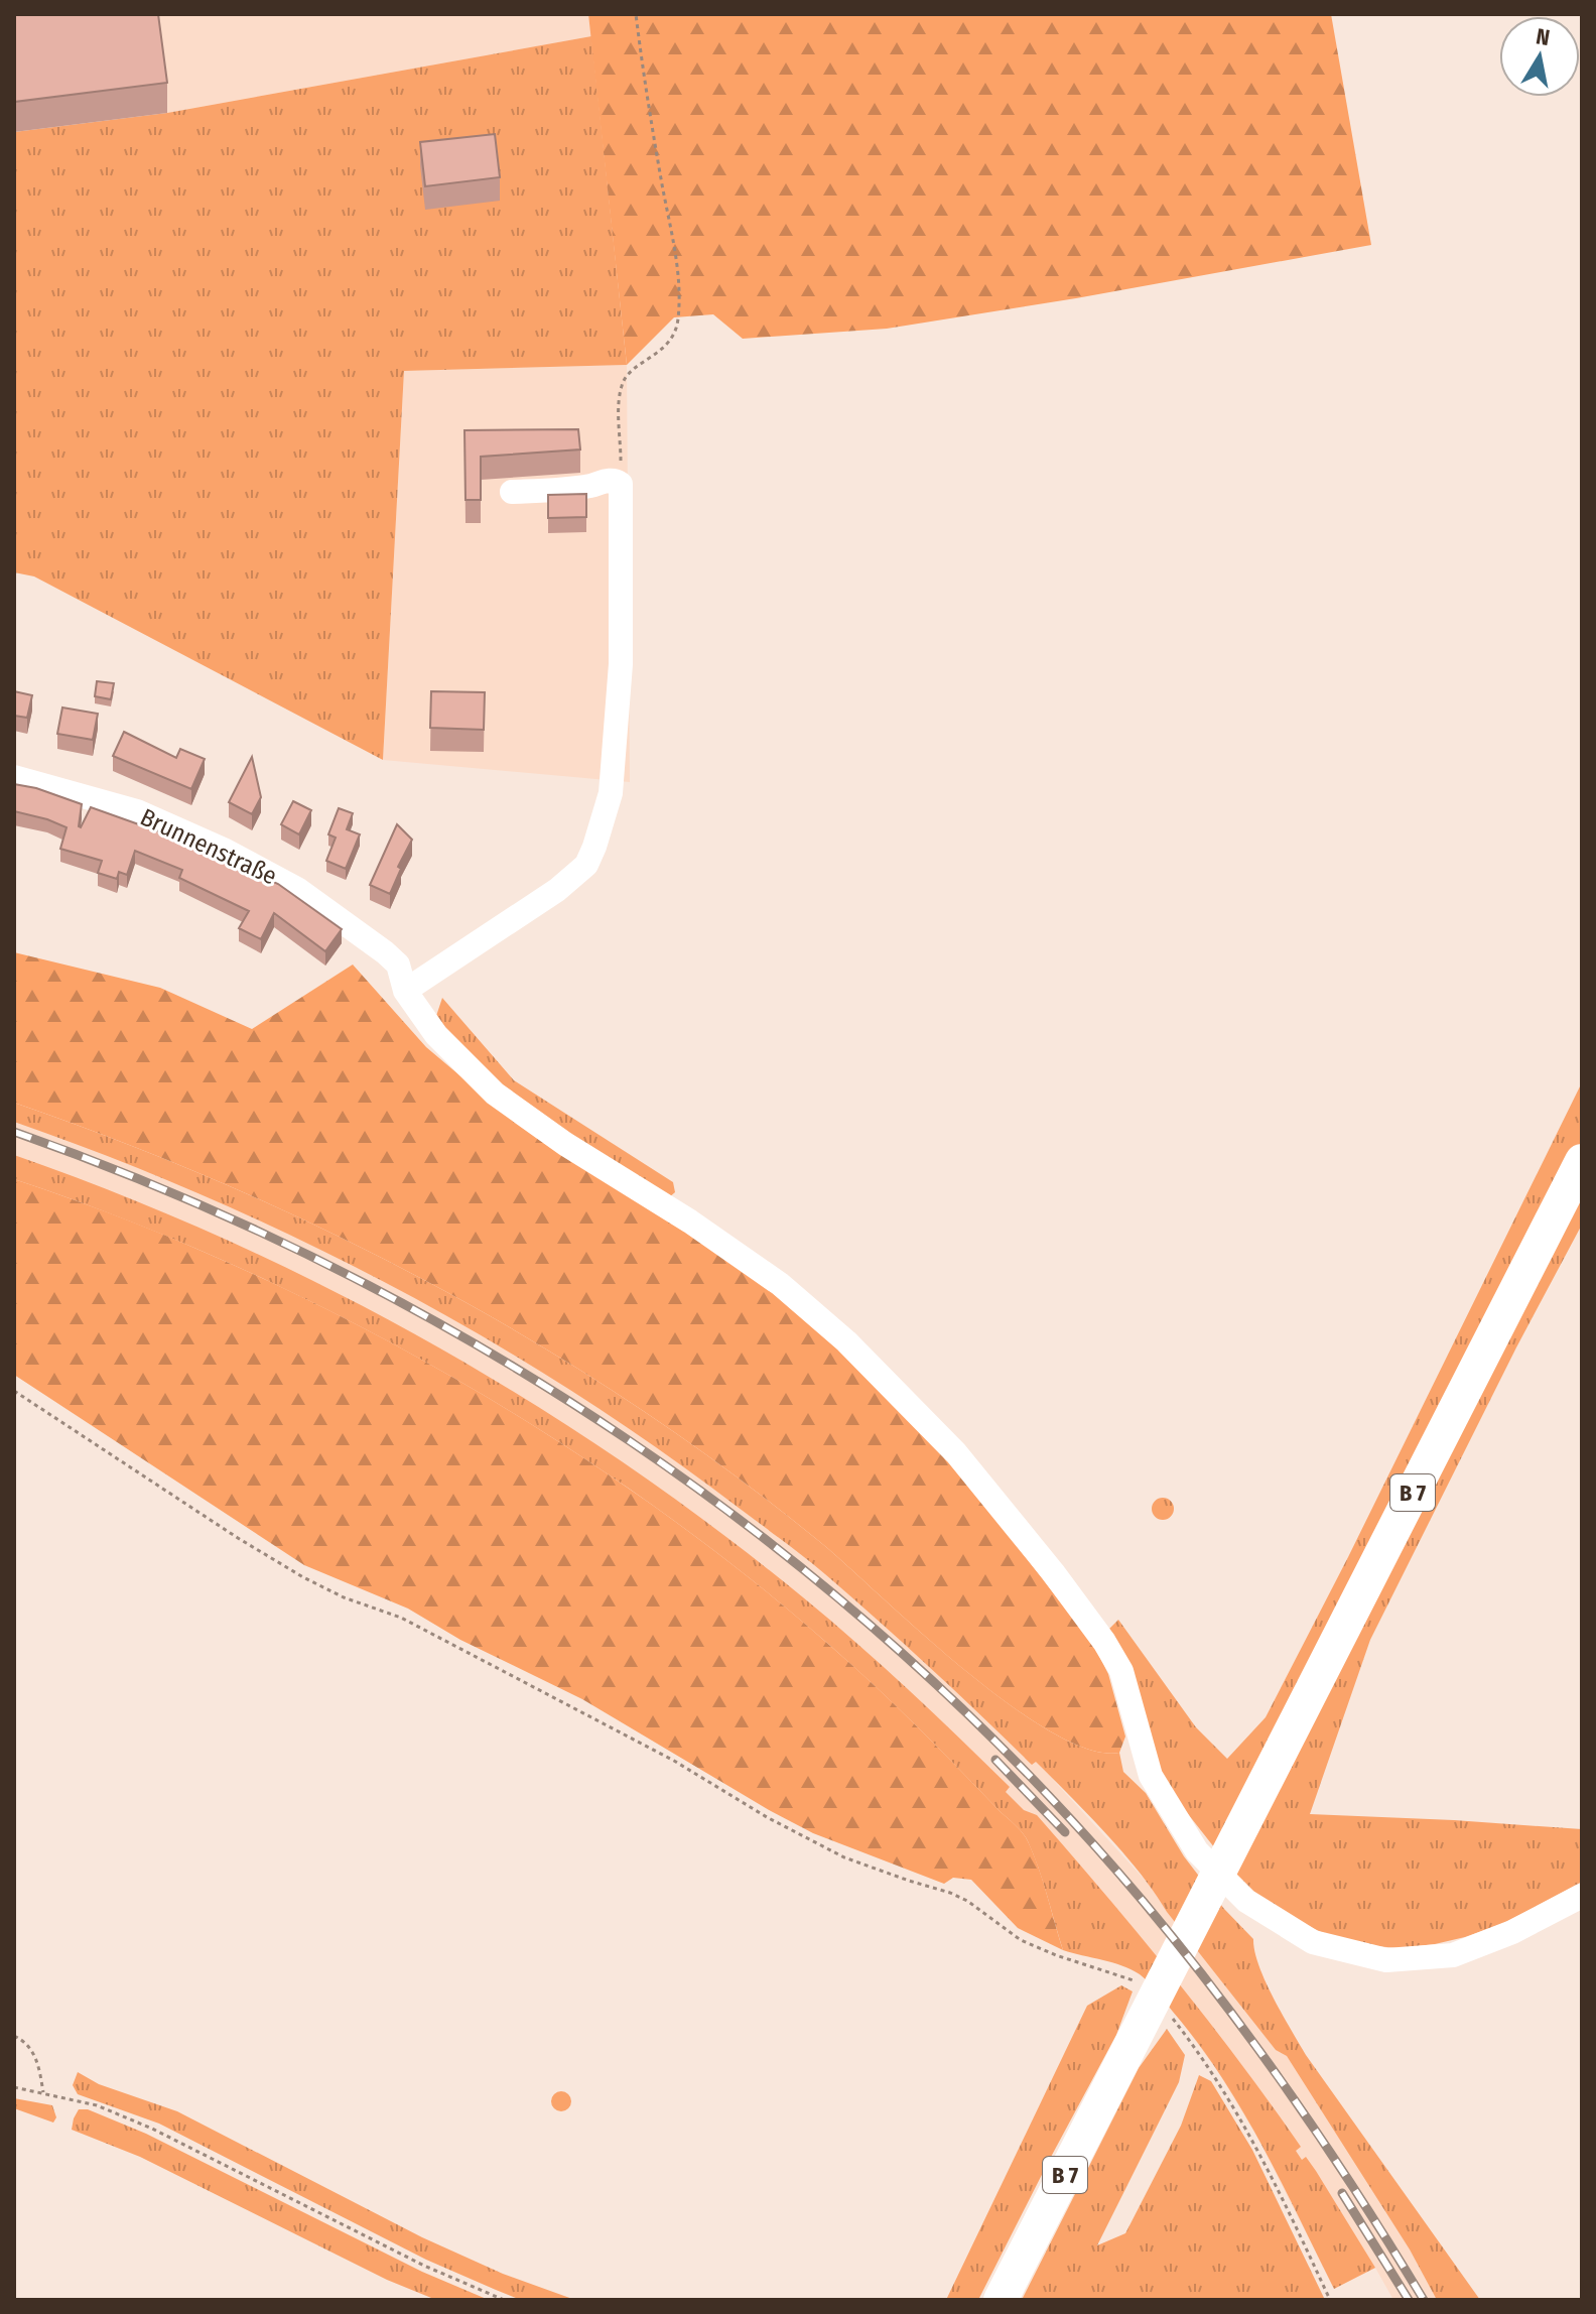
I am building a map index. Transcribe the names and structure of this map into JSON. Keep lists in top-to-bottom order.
{
  "streets": {
    "highway": ["B 7"],
    "street": ["Brunnenstraße"]
  },
  "north": "top"
}
